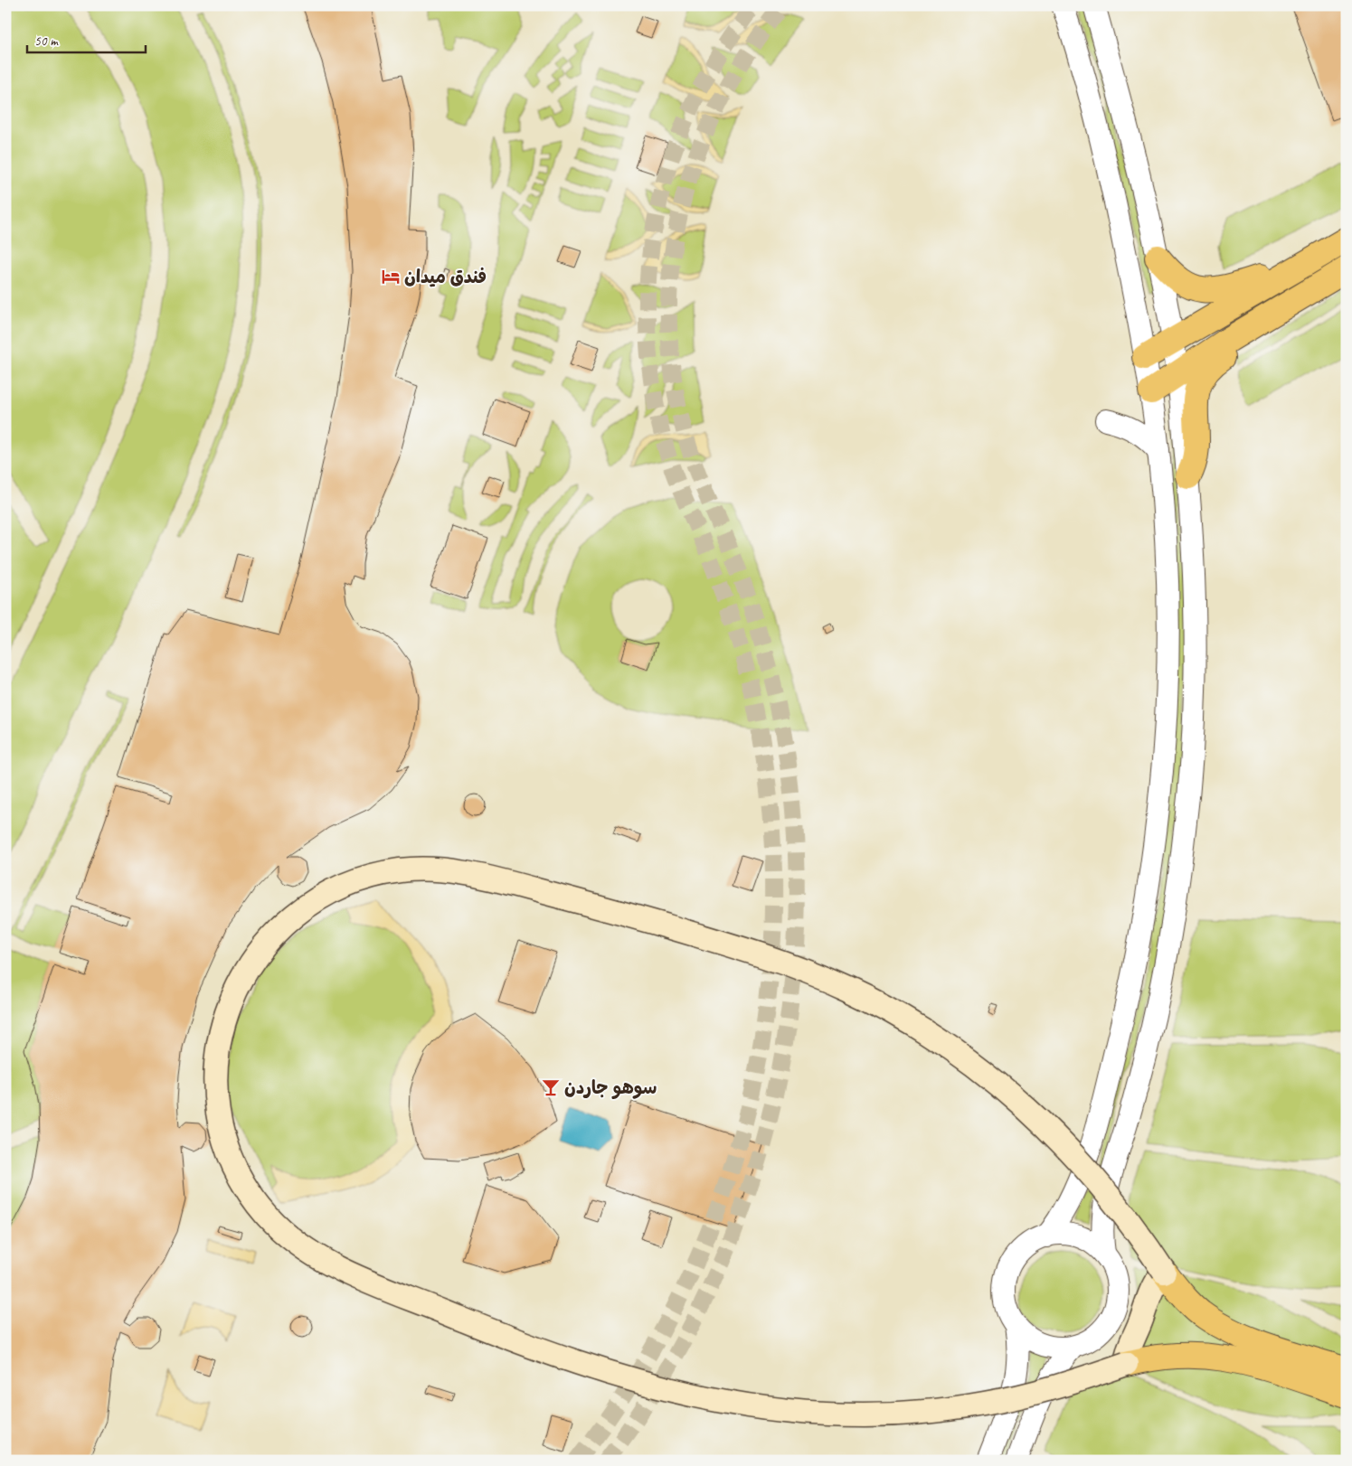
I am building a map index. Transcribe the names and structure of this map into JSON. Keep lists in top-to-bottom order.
{
  "places": {
    "hotel": ["فندق ميدان"],
    "bar": ["سوهو جاردن"]
  },
  "scale_bar": "50 m"
}
